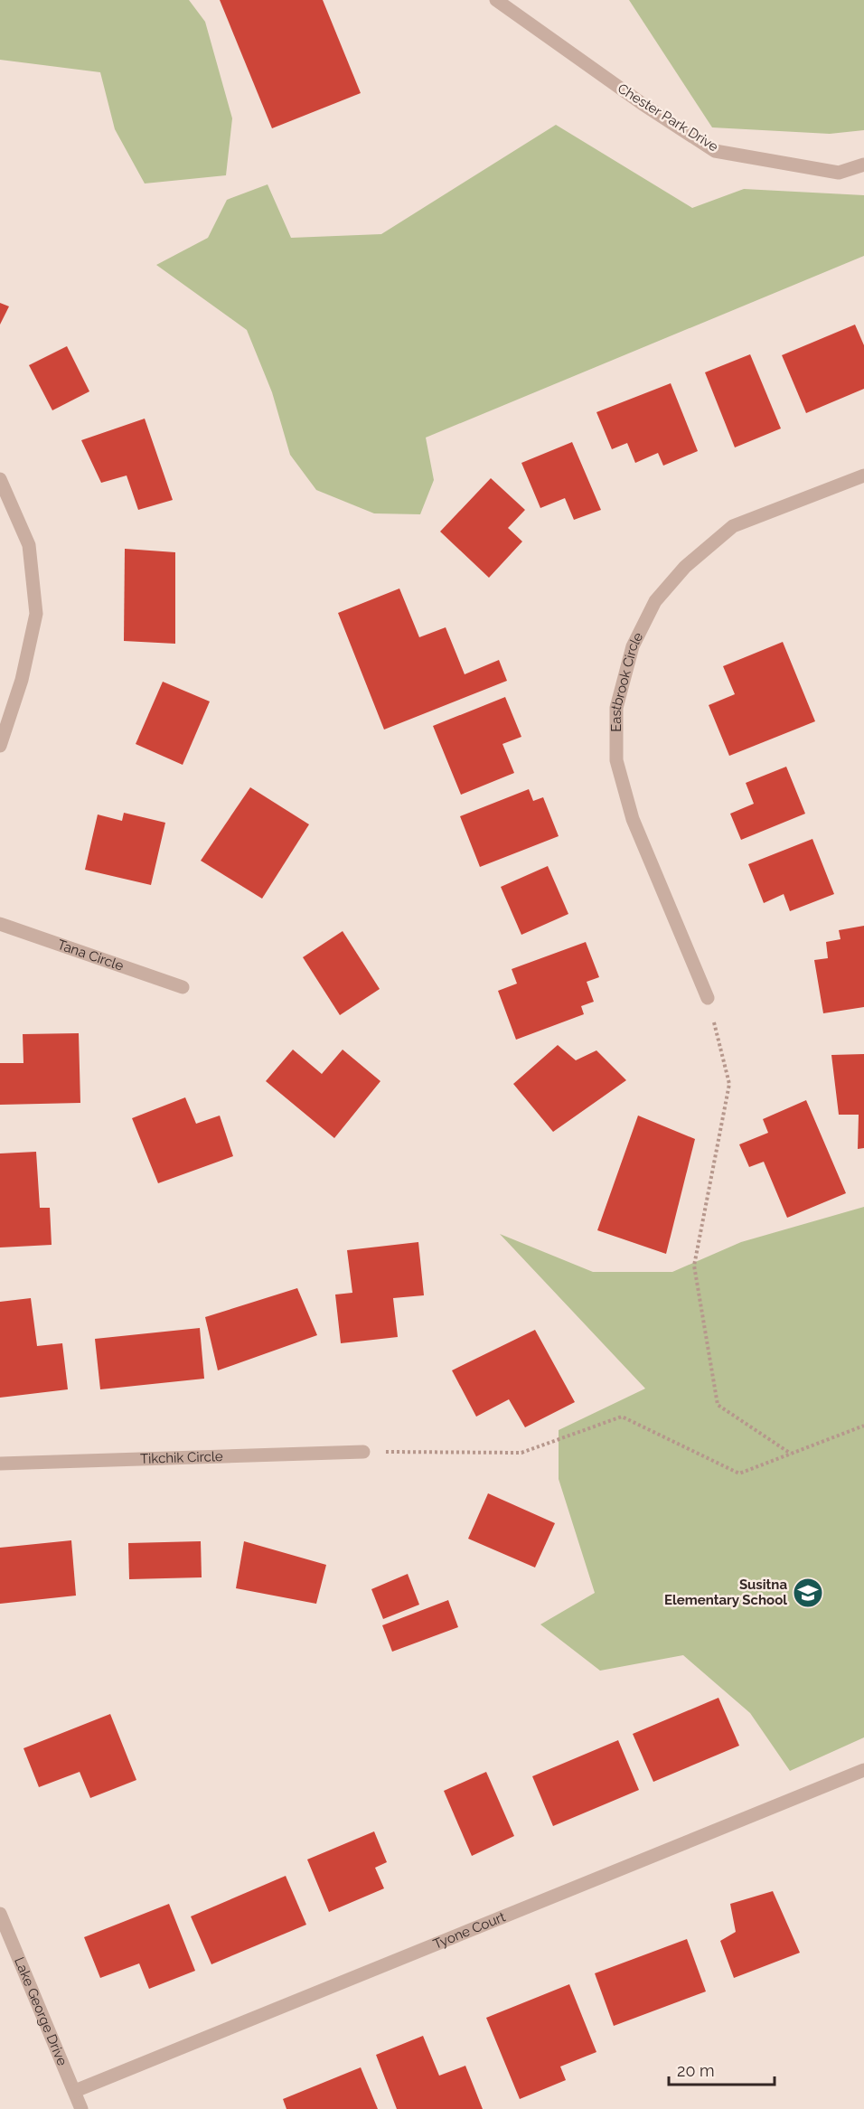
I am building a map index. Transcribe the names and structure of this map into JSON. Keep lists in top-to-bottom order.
{
  "streets": {
    "street": [
      "Chester Park Drive",
      "Eastbrook Circle",
      "Tana Circle",
      "Tikchik Circle",
      "Tyone Court",
      "Lake George Drive"
    ]
  },
  "crossings": [
    ["Tyone Court", "Lake George Drive"]
  ],
  "places": {
    "school or university": ["Susitna Elementary School"]
  },
  "scale_bar": "20 m"
}
